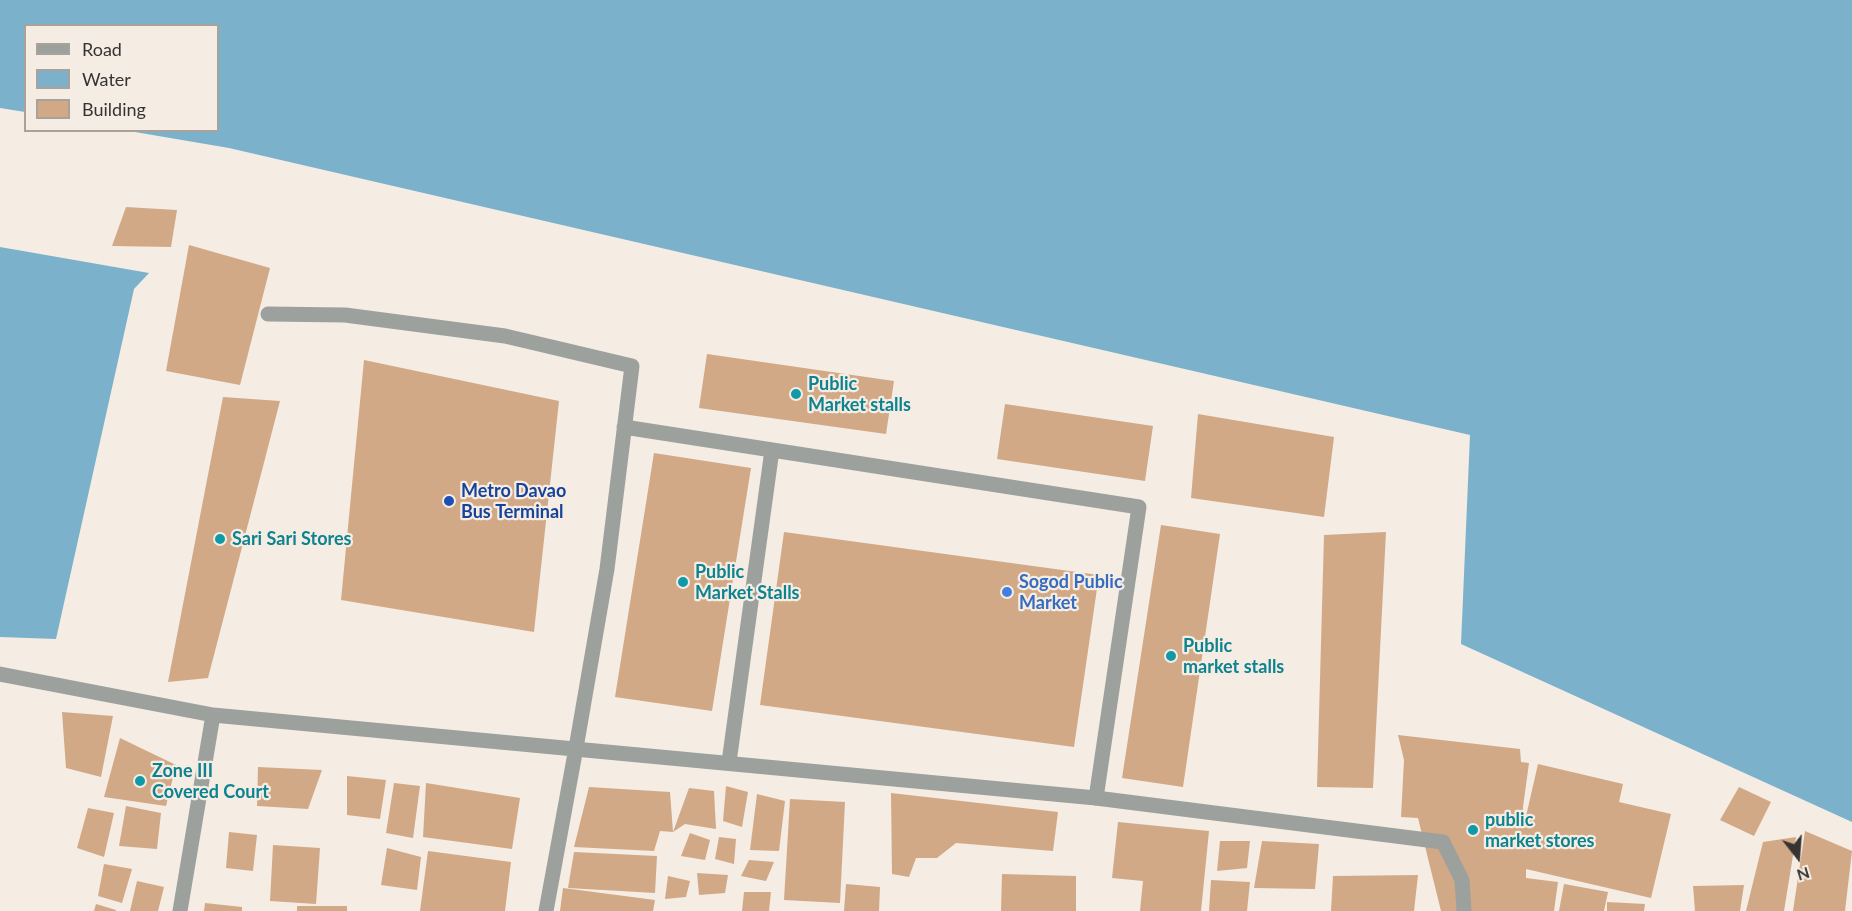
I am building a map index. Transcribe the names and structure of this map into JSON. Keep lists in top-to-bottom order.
{
  "places": [
    "Public Market stalls",
    "Metro Davao Bus Terminal",
    "Sari Sari Stores",
    "Public Market Stalls",
    "Sogod Public Market",
    "Public market stalls",
    "Zone III Covered Court",
    "public market stores"
  ],
  "legend": ["Road", "Water", "Building"],
  "north": "bottom"
}
